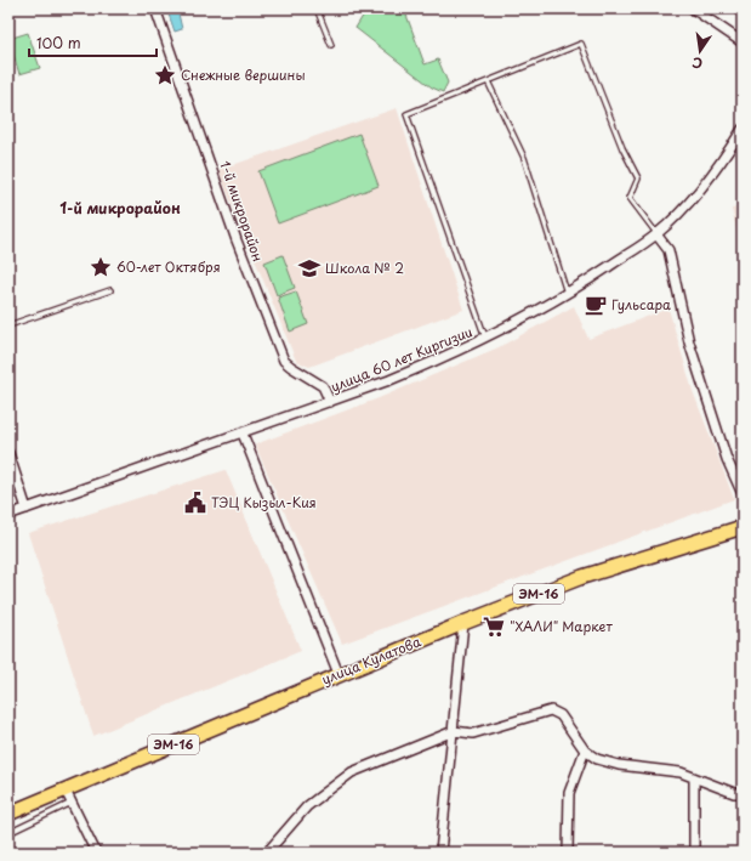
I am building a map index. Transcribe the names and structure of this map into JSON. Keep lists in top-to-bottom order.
{
  "streets": {
    "highway": ["ЭМ-16", "улица Кулатова"],
    "street": ["1-й микрорайон", "улица 60 лет Киргизии"]
  },
  "crossings": [
    ["1-й микрорайон", "улица 60 лет Киргизии"]
  ],
  "districts": ["1-й микрорайон"],
  "places": {
    "place": ["Снежные вершины", "60-лет Октября"],
    "school or university": ["Школа № 2"],
    "cafe": ["Гульсара"],
    "public building": ["ТЭЦ Кызыл-Кия"],
    "supermarket": ["\"ХАЛИ\" Маркет"]
  },
  "scale_bar": "100 m",
  "north": "bottom"
}
